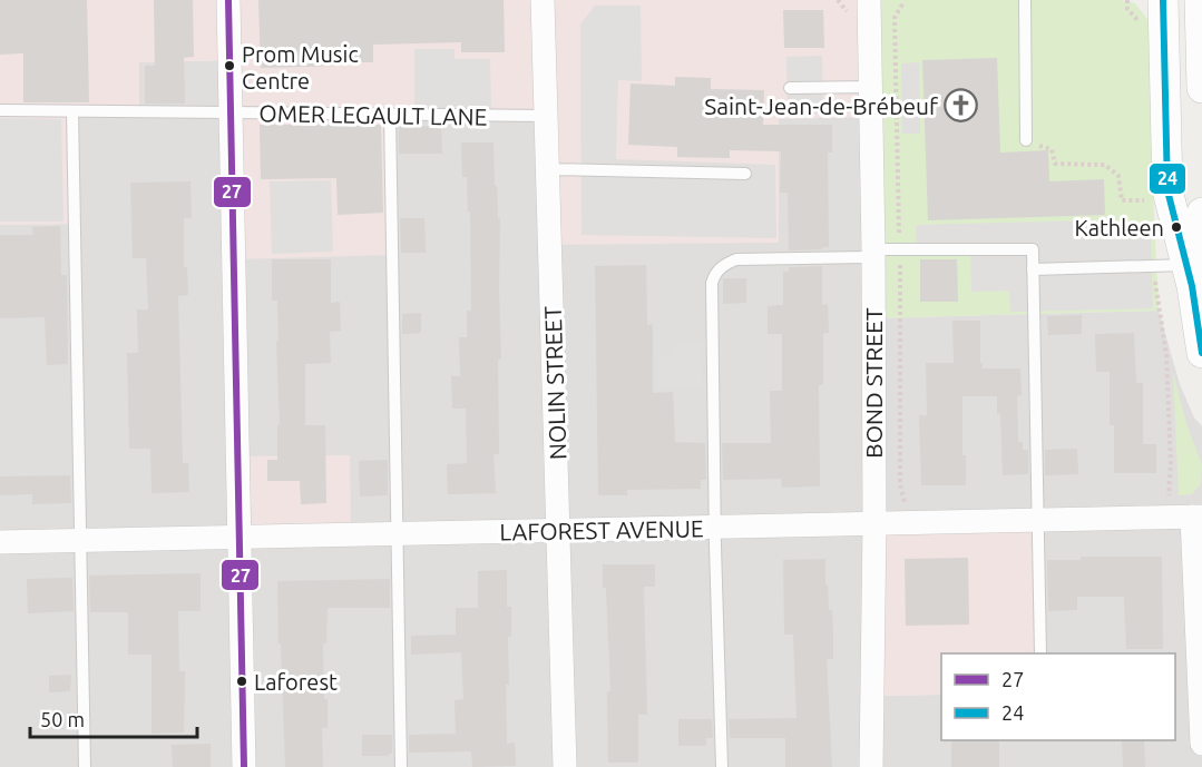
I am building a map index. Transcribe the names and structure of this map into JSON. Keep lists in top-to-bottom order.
{
  "streets": {
    "street": ["NOLIN STREET", "BOND STREET", "LAFOREST AVENUE"],
    "lane": ["OMER LEGAULT LANE"]
  },
  "crossings": [
    ["OMER LEGAULT LANE", "NOLIN STREET"],
    ["NOLIN STREET", "LAFOREST AVENUE"],
    ["BOND STREET", "LAFOREST AVENUE"]
  ],
  "places": {
    "other": ["Prom Music Centre", "Kathleen", "Laforest"],
    "church": ["Saint-Jean-de-Brébeuf"]
  },
  "lines": ["transit line 27", "transit line 24"],
  "legend": ["27", "24"],
  "scale_bar": "50 m"
}
